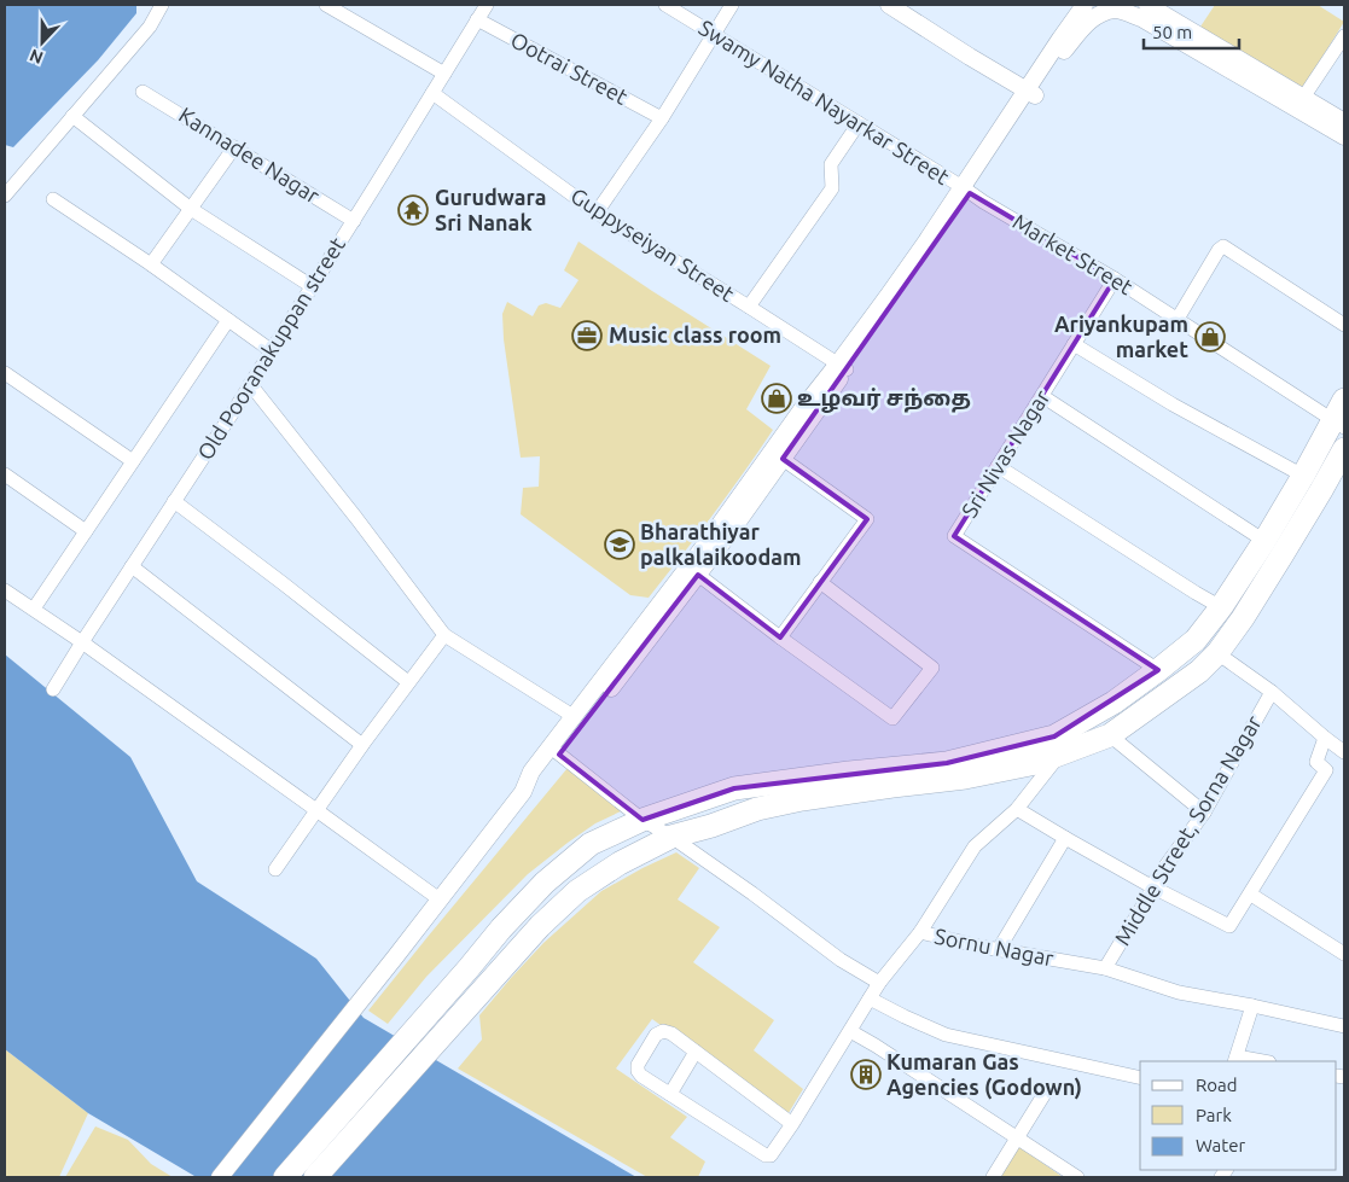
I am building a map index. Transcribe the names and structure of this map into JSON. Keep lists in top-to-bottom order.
{
  "streets": {
    "street": [
      "Ootrai Street",
      "Swamy Natha Nayarkar Street",
      "Kannadee Nagar",
      "Guppyseiyan Street",
      "Market Street",
      "Old Pooranakuppan street",
      "Sri Nivas Nagar",
      "Middle Street, Sorna Nagar",
      "Sornu Nagar"
    ]
  },
  "crossings": [
    ["Ootrai Street", "Old Pooranakuppan street"],
    ["Swamy Natha Nayarkar Street", "Market Street"],
    ["Kannadee Nagar", "Old Pooranakuppan street"],
    ["Guppyseiyan Street", "Old Pooranakuppan street"],
    ["Market Street", "Sri Nivas Nagar"],
    ["Middle Street, Sorna Nagar", "Sornu Nagar"]
  ],
  "places": {
    "temple": ["Gurudwara Sri Nanak"],
    "office": ["Music class room"],
    "shop": ["Ariyankupam market", "உழவர் சந்தை"],
    "school or university": ["Bharathiyar palkalaikoodam"],
    "building": ["Kumaran Gas Agencies (Godown)"]
  },
  "legend": ["Road", "Park", "Water"],
  "scale_bar": "50 m",
  "north": "bottom"
}
